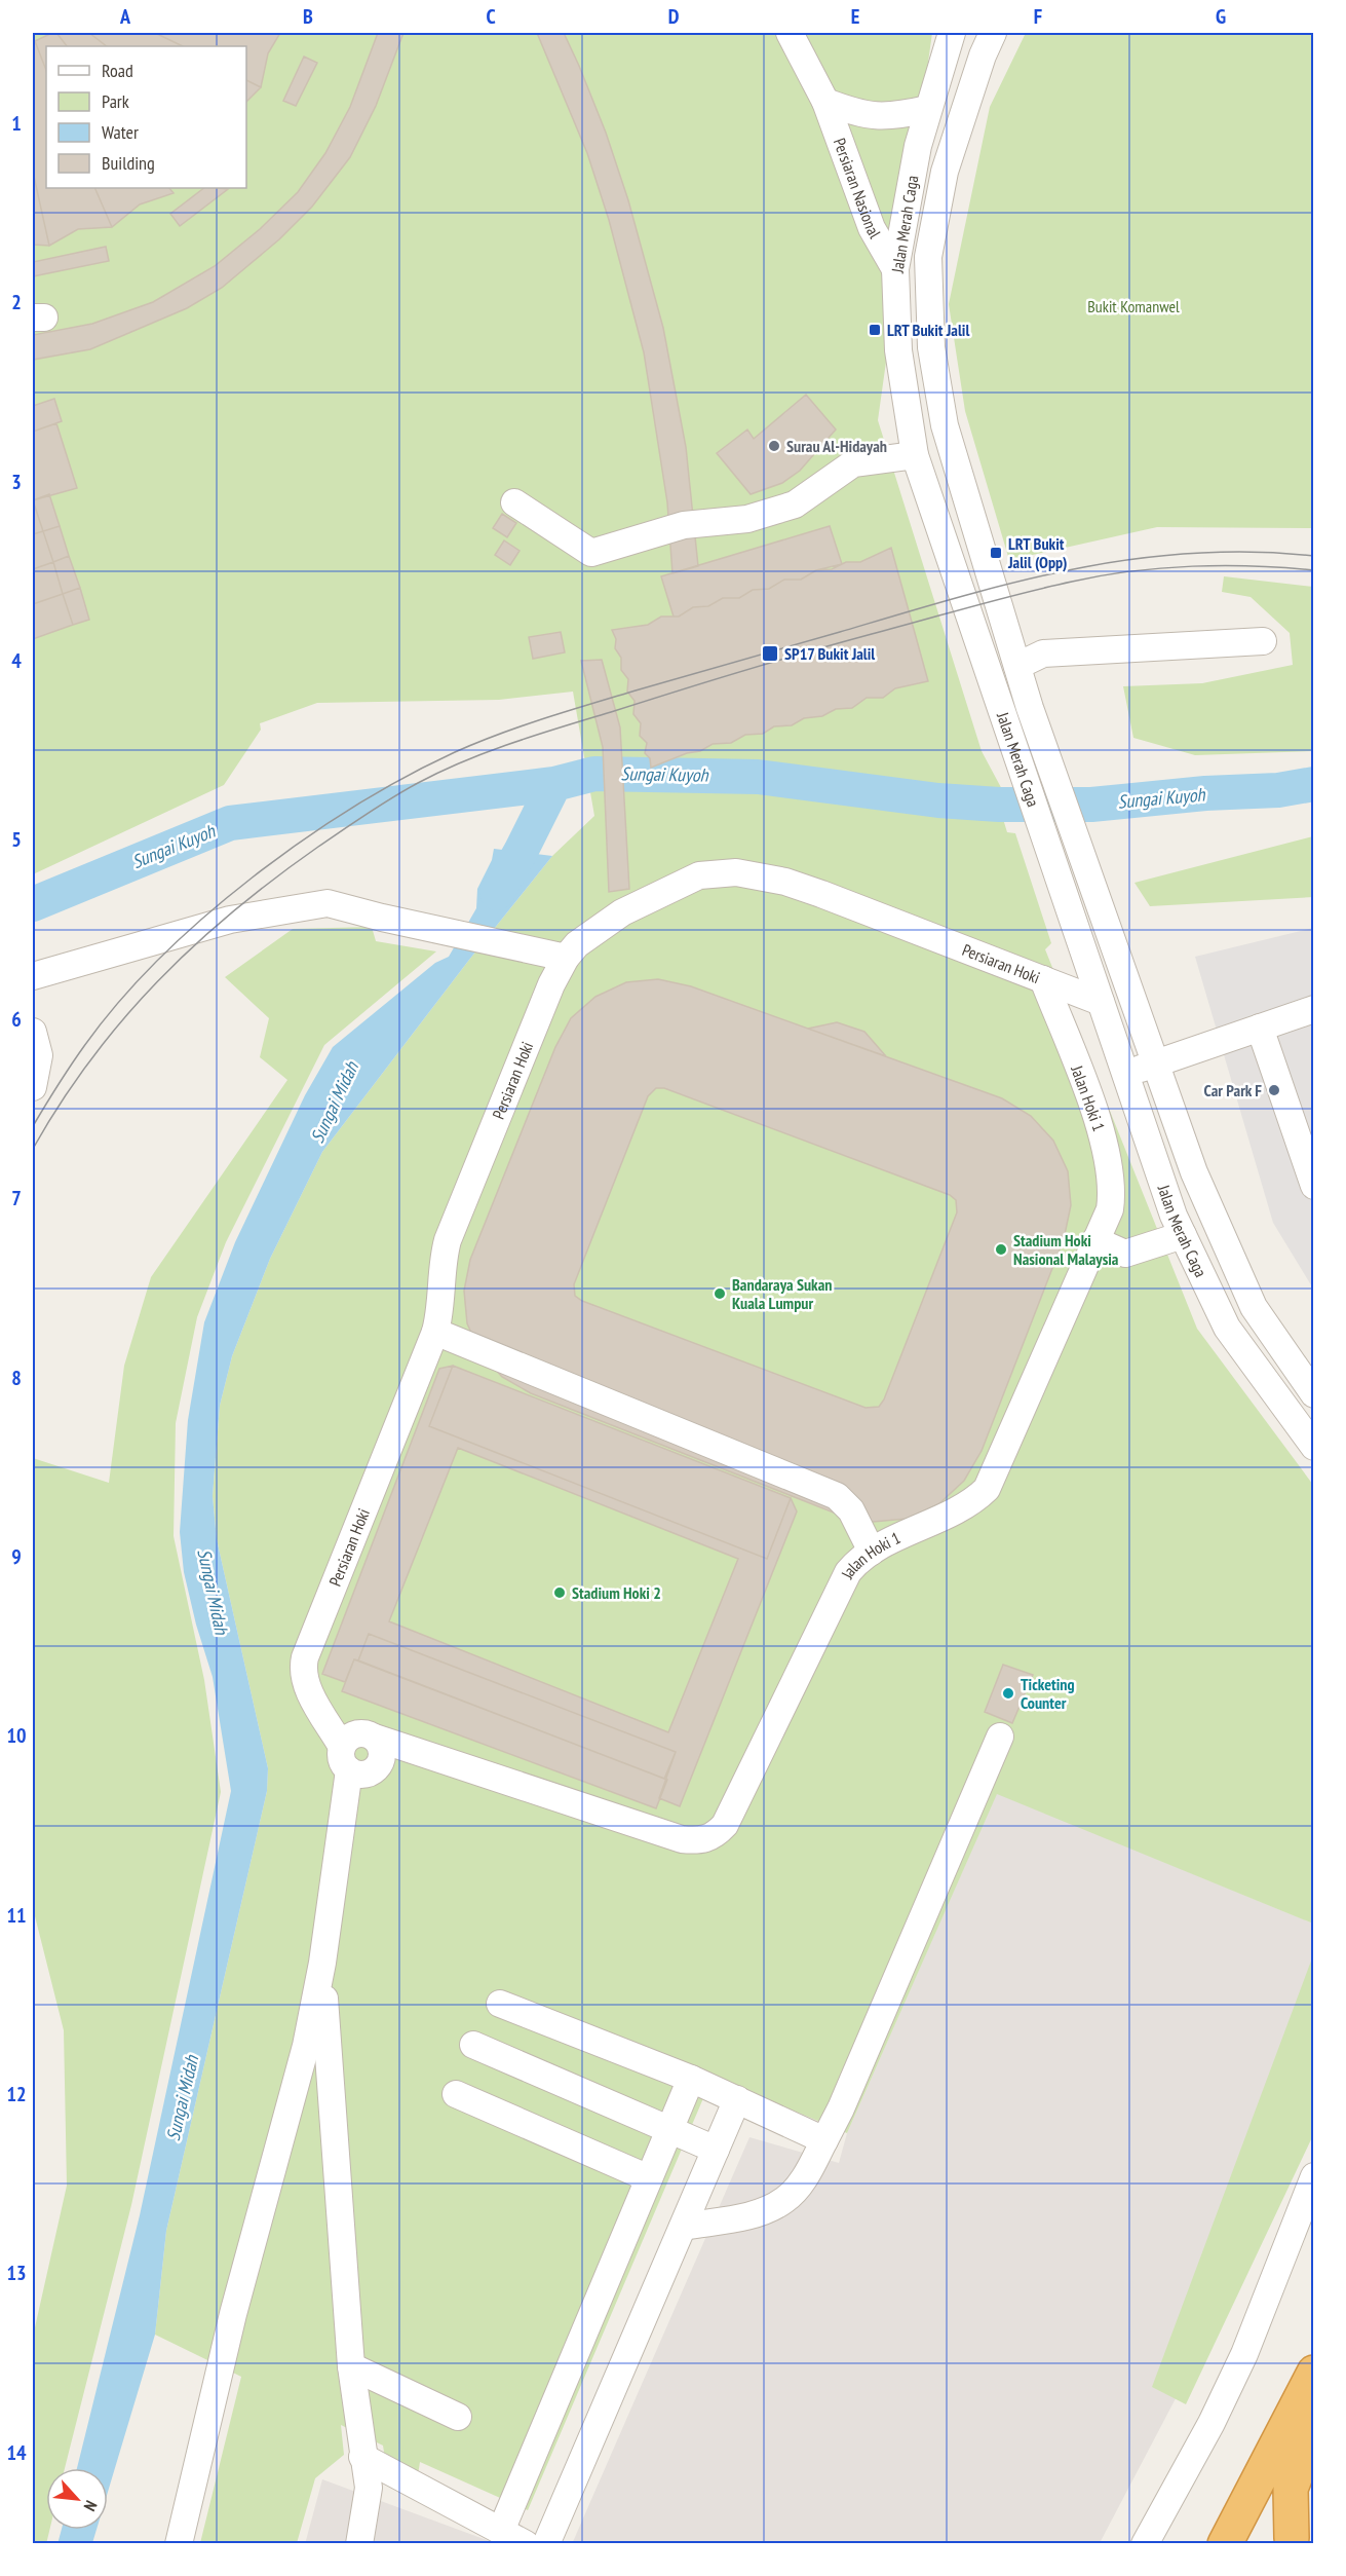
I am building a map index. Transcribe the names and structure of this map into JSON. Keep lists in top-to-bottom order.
{
  "streets": {
    "street": [
      "Persiaran Nasional",
      "Jalan Merah Caga",
      "Persiaran Hoki",
      "Jalan Hoki 1"
    ]
  },
  "crossings": [
    ["Persiaran Nasional", "Jalan Merah Caga"],
    ["Jalan Merah Caga", "Persiaran Hoki"],
    ["Persiaran Hoki", "Jalan Hoki 1"]
  ],
  "water": ["Sungai Kuyoh", "Sungai Midah"],
  "parks": ["Bukit Komanwel"],
  "places": {
    "transit": ["LRT Bukit Jalil", "LRT Bukit Jalil (Opp)", "SP17 Bukit Jalil"],
    "other": [
      "Surau Al-Hidayah",
      "Car Park F",
      "Stadium Hoki Nasional Malaysia",
      "Bandaraya Sukan Kuala Lumpur",
      "Stadium Hoki 2",
      "Ticketing Counter"
    ]
  },
  "legend": [
    "Road",
    "Park",
    "Water",
    "Building"
  ],
  "north": "bottom right",
  "grid": {
    "columns": [
      "A",
      "B",
      "C",
      "D",
      "E",
      "F",
      "G"
    ],
    "rows": [
      "1",
      "2",
      "3",
      "4",
      "5",
      "6",
      "7",
      "8",
      "9",
      "10",
      "11",
      "12",
      "13",
      "14"
    ]
  }
}
